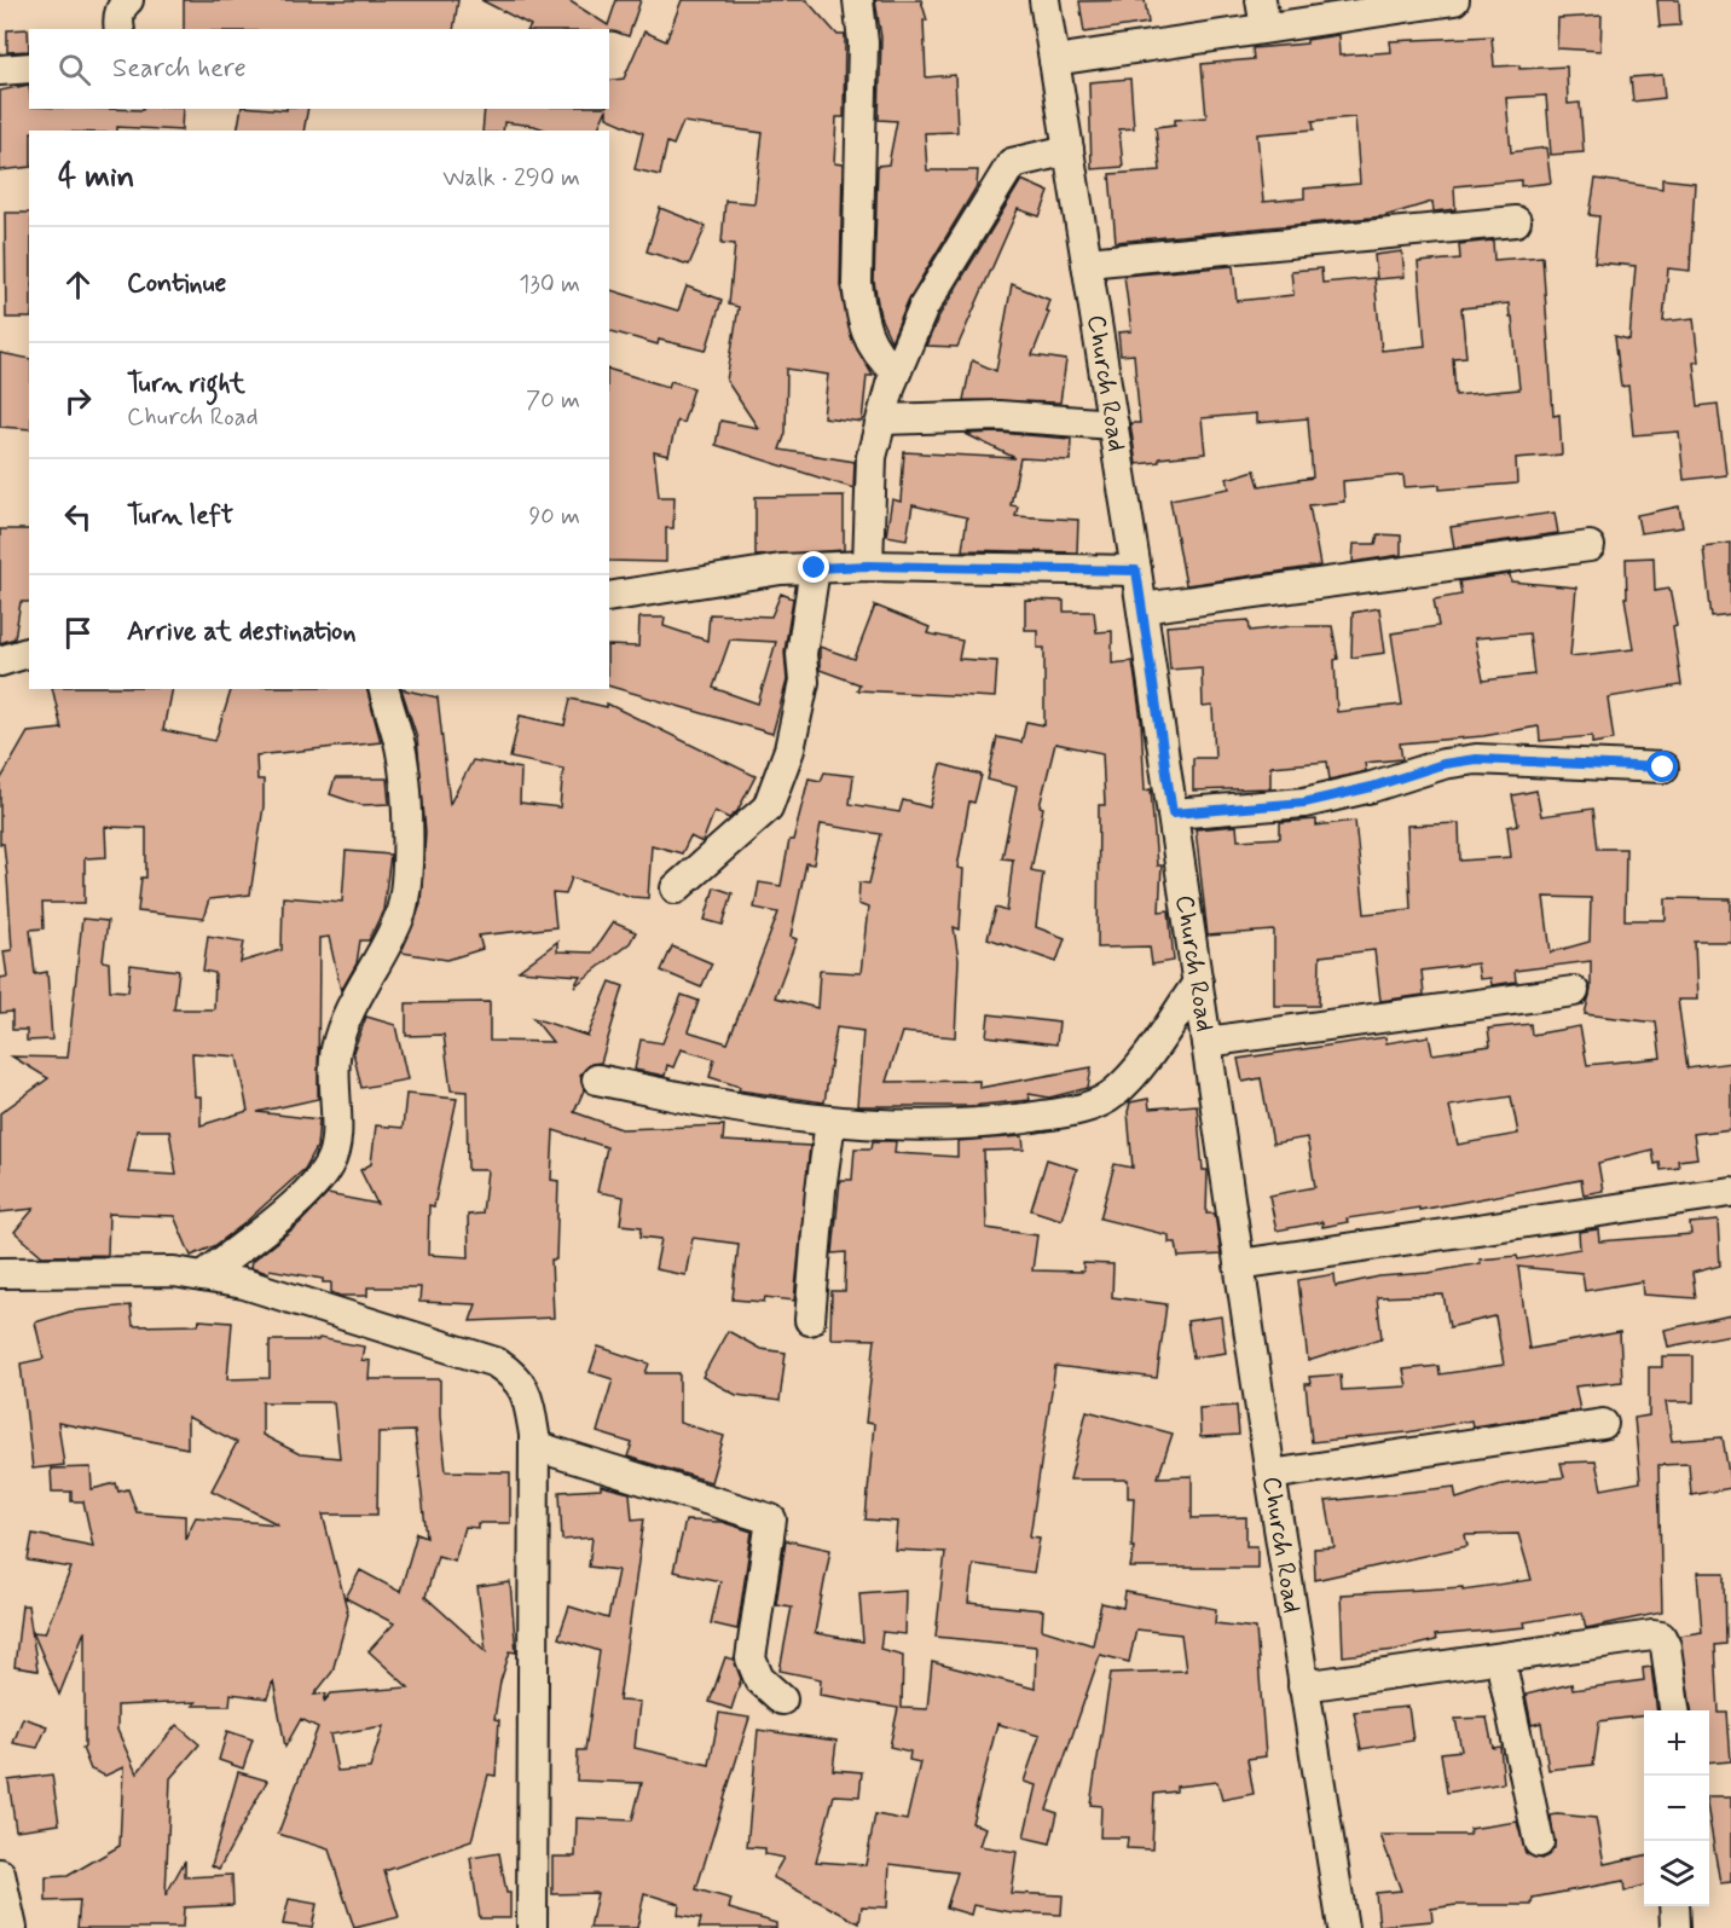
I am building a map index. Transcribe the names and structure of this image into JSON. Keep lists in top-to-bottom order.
{
  "streets": {
    "street": ["Church Road"]
  },
  "page": {
    "search": "Search here",
    "heading": ["4 min", "Walk · 290 m"],
    "list": [
      ["Continue", "130 m"],
      ["Turn right", "Church Road", "70 m"],
      ["Turn left", "90 m"],
      "Arrive at destination"
    ],
    "map_buttons": ["+", "−"]
  }
}
